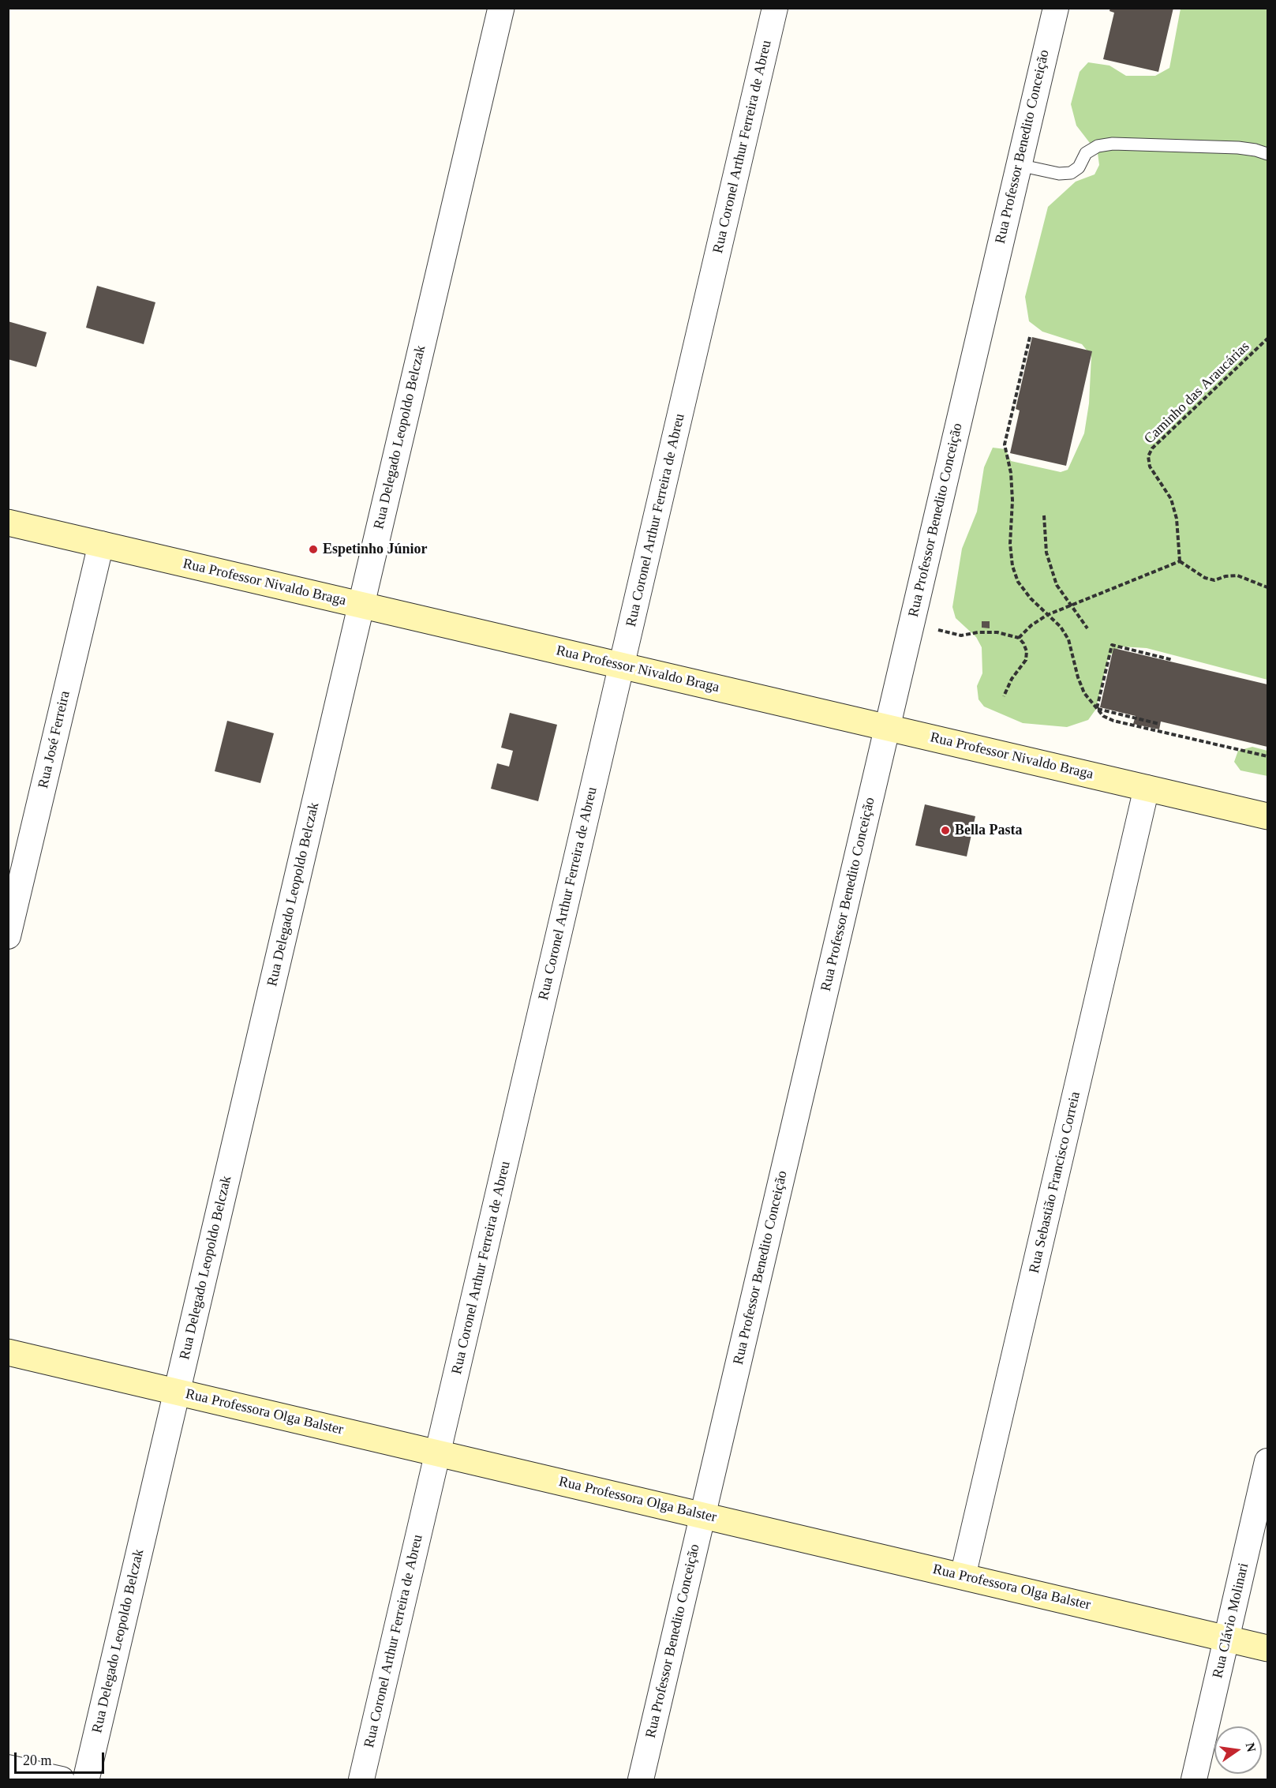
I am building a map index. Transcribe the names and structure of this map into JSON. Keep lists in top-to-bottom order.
{
  "streets": {
    "main road": ["Rua Professor Nivaldo Braga", "Rua Professora Olga Balster"],
    "street": [
      "Rua Coronel Arthur Ferreira de Abreu",
      "Rua Professor Benedito Conceição",
      "Rua Delegado Leopoldo Belczak",
      "Rua José Ferreira",
      "Rua Sebastião Francisco Correia",
      "Rua Clávio Molinari"
    ],
    "path": ["Caminho das Araucárias"]
  },
  "crossings": [
    ["Rua Coronel Arthur Ferreira de Abreu", "Rua Professor Nivaldo Braga"],
    ["Rua Coronel Arthur Ferreira de Abreu", "Rua Professora Olga Balster"],
    ["Rua Professor Benedito Conceição", "Rua Professor Nivaldo Braga"],
    ["Rua Professor Benedito Conceição", "Rua Professora Olga Balster"],
    ["Rua Delegado Leopoldo Belczak", "Rua Professor Nivaldo Braga"],
    ["Rua Delegado Leopoldo Belczak", "Rua Professora Olga Balster"],
    ["Rua Professor Nivaldo Braga", "Rua José Ferreira"],
    ["Rua Professor Nivaldo Braga", "Rua Sebastião Francisco Correia"],
    ["Rua Sebastião Francisco Correia", "Rua Professora Olga Balster"],
    ["Rua Professora Olga Balster", "Rua Clávio Molinari"]
  ],
  "places": ["Espetinho Júnior", "Bella Pasta"],
  "scale_bar": "20 m",
  "north": "right"
}
